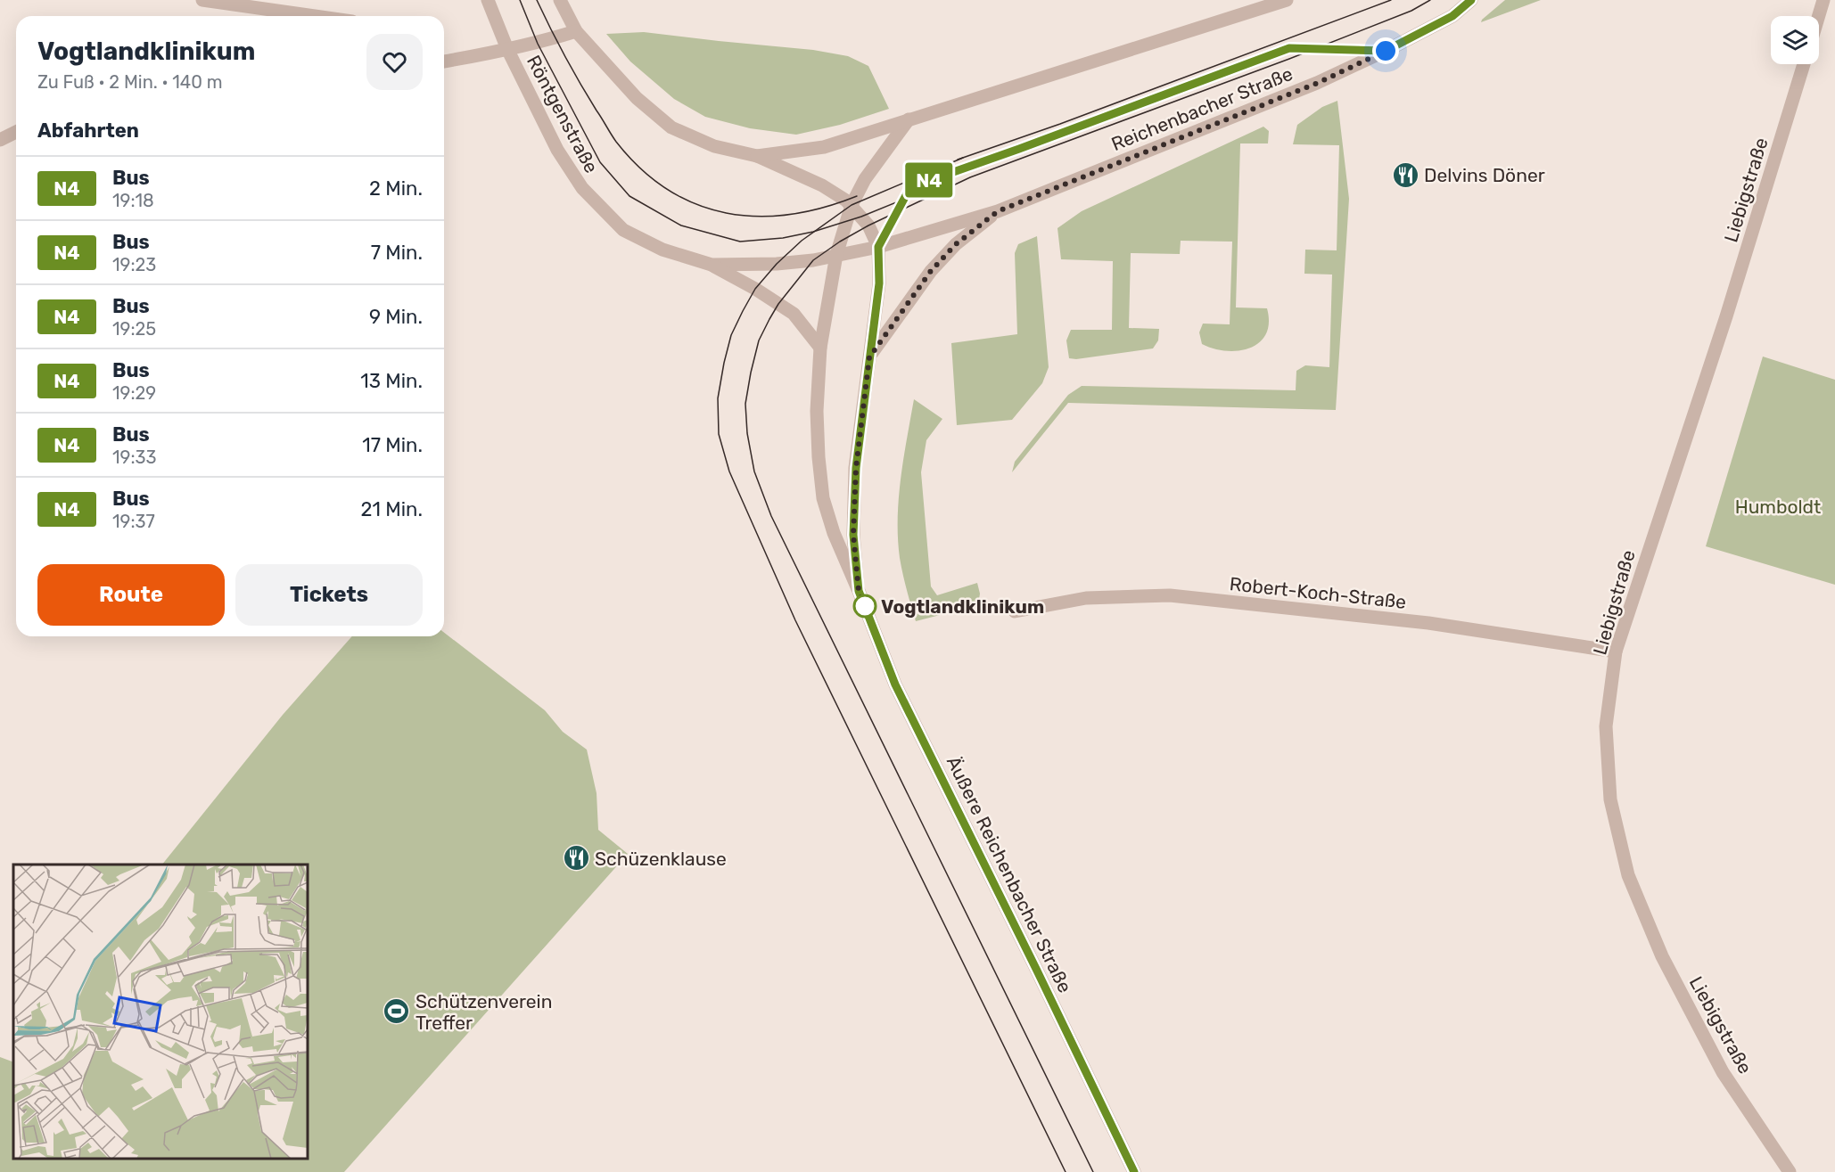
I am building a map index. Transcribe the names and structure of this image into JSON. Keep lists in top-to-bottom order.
{
  "streets": {
    "street": [
      "Reichenbacher Straße",
      "Röntgenstraße",
      "Liebigstraße",
      "Robert-Koch-Straße",
      "Äußere Reichenbacher Straße"
    ]
  },
  "crossings": [
    ["Reichenbacher Straße", "Röntgenstraße"],
    ["Röntgenstraße", "Äußere Reichenbacher Straße"],
    ["Liebigstraße", "Robert-Koch-Straße"]
  ],
  "parks": ["Humboldt"],
  "places": {
    "restaurant": ["Delvins Döner", "Schüzenklause"],
    "other": ["Vogtlandklinikum"],
    "sports": ["Schützenverein Treffer"]
  },
  "lines": ["bus line N4"],
  "page": {
    "on_map": "N4",
    "heading": [
      ["Vogtlandklinikum", "Zu Fuß · 2 Min. · 140 m"],
      "Abfahrten"
    ],
    "list": [
      {
        "mark": "N4",
        "name": "Bus",
        "note": "19:18",
        "value": "2 Min."
      },
      {
        "mark": "N4",
        "name": "Bus",
        "note": "19:23",
        "value": "7 Min."
      },
      {
        "mark": "N4",
        "name": "Bus",
        "note": "19:25",
        "value": "9 Min."
      },
      {
        "mark": "N4",
        "name": "Bus",
        "note": "19:29",
        "value": "13 Min."
      },
      {
        "mark": "N4",
        "name": "Bus",
        "note": "19:33",
        "value": "17 Min."
      },
      {
        "mark": "N4",
        "name": "Bus",
        "note": "19:37",
        "value": "21 Min."
      }
    ],
    "buttons": ["Route", "Tickets"]
  }
}
